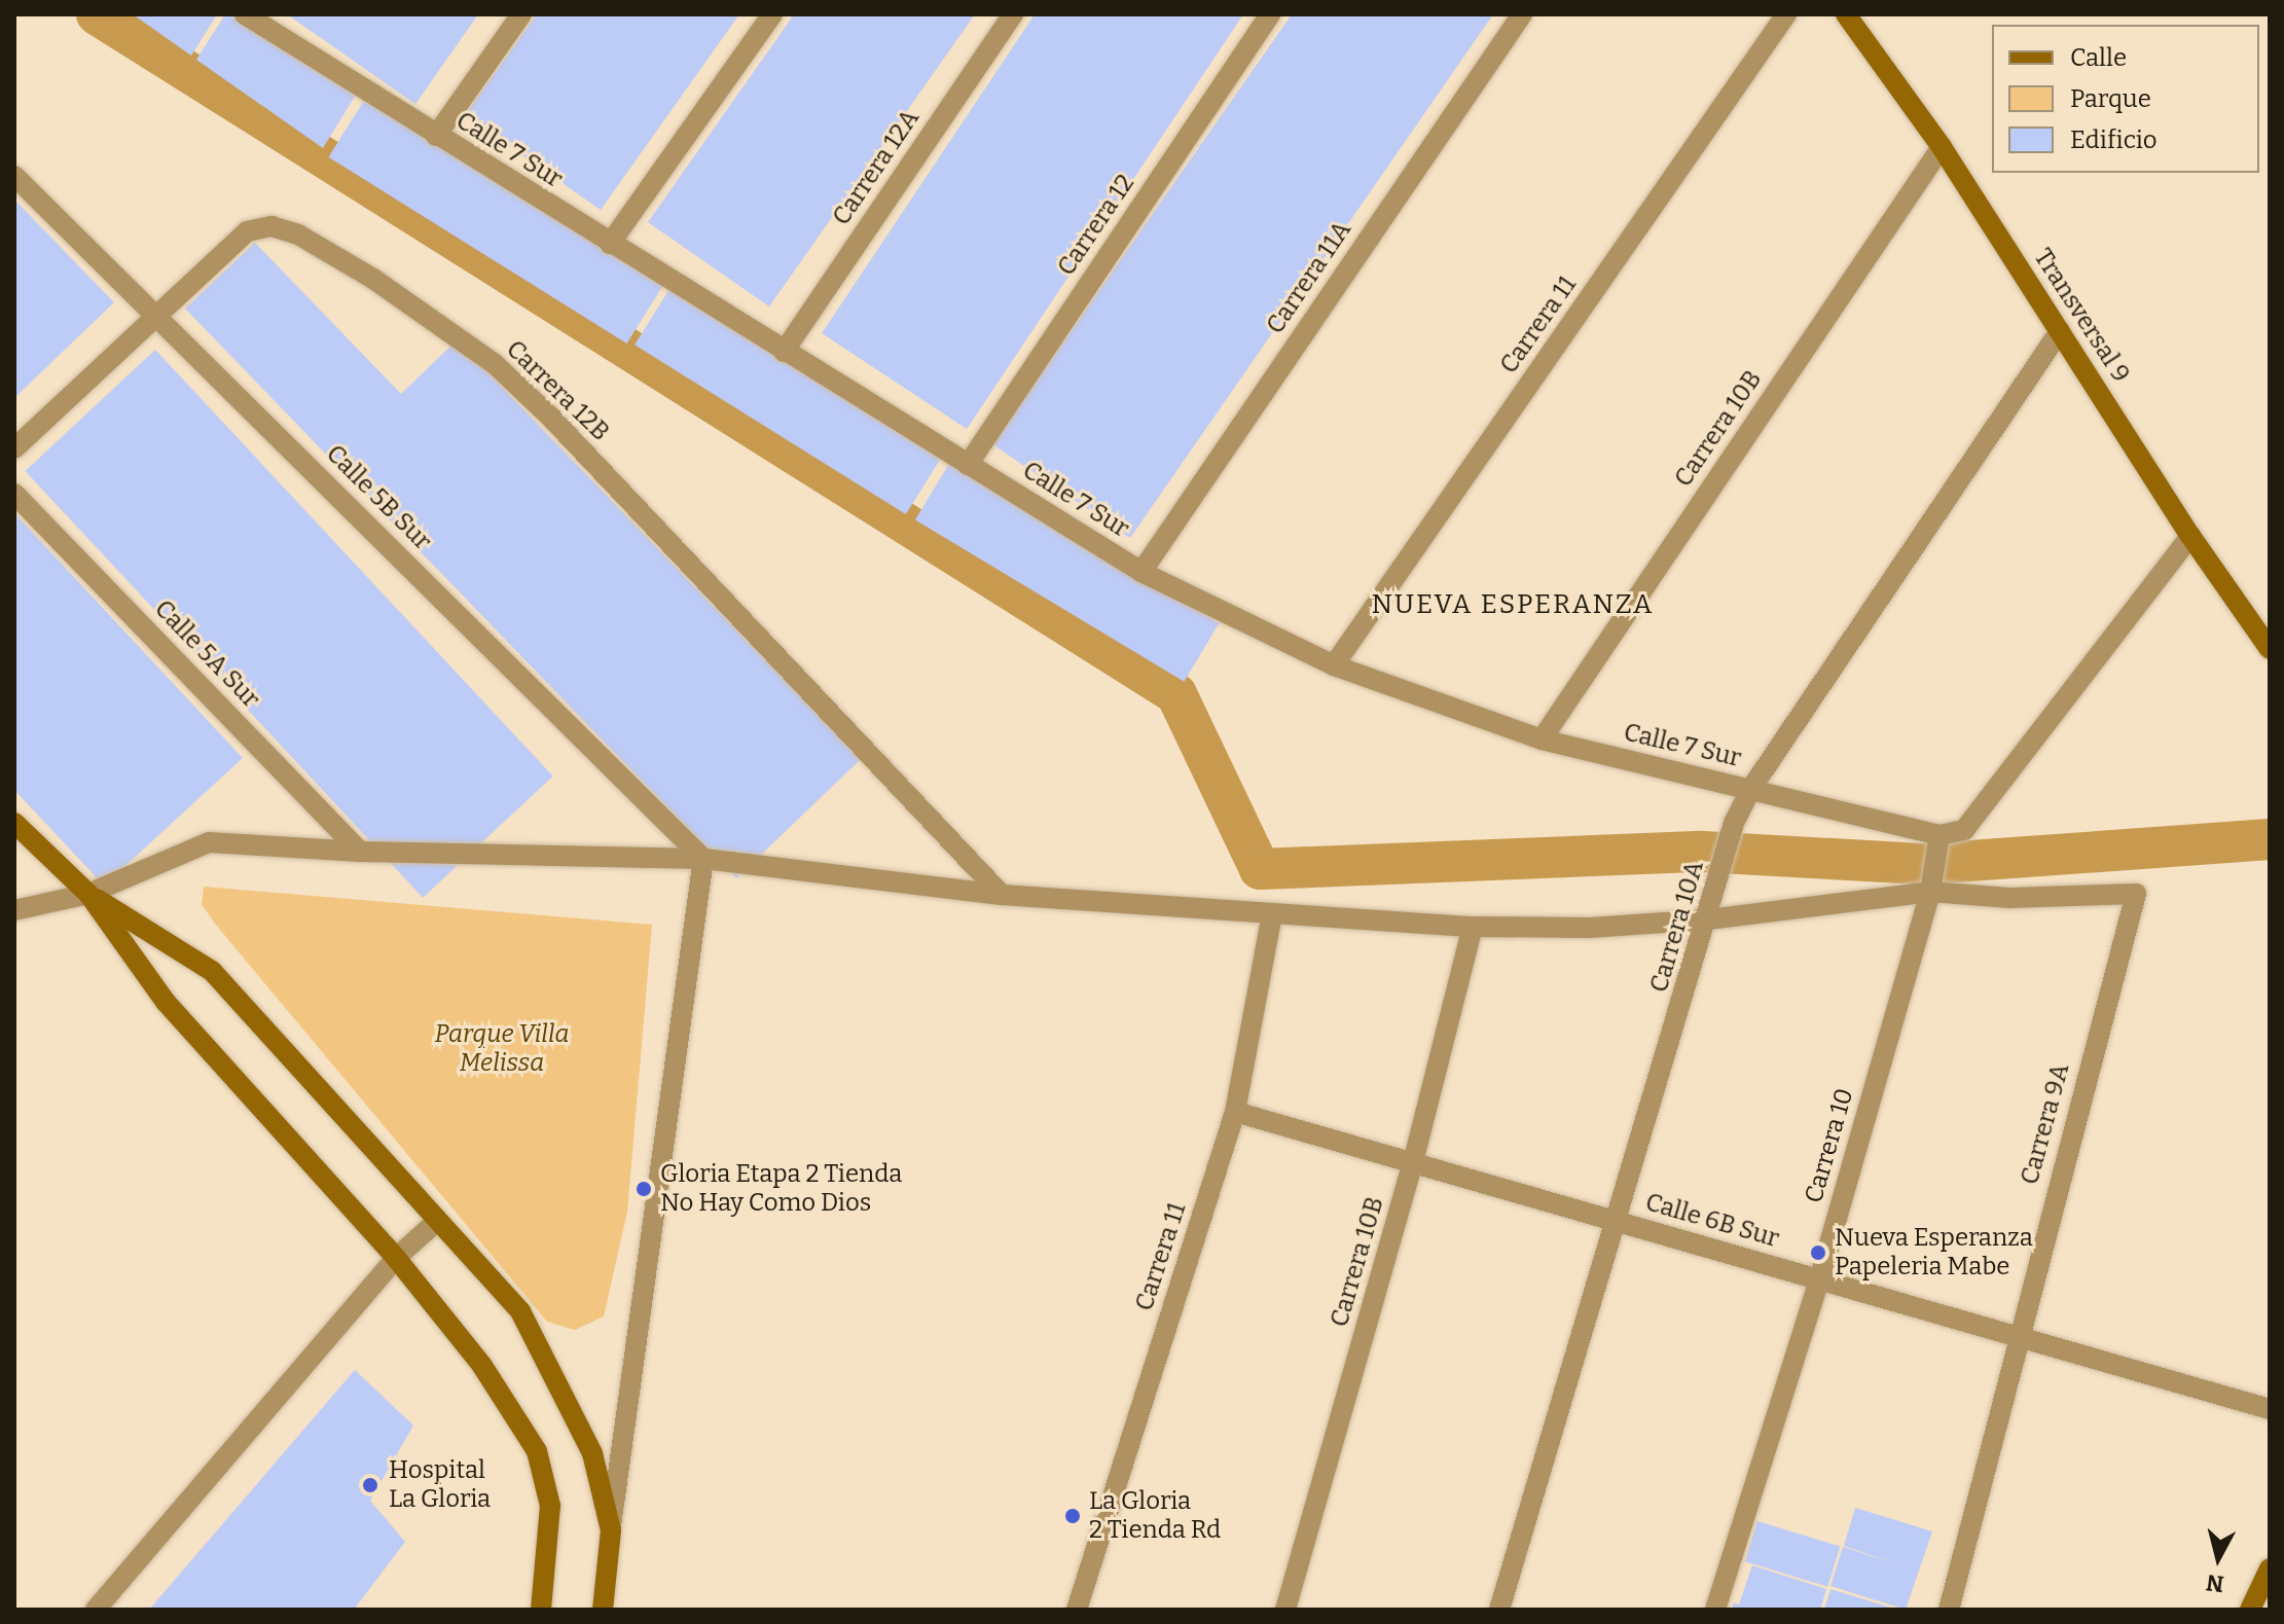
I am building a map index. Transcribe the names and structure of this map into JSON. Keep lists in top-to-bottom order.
{
  "streets": {
    "street": [
      "Calle 7 Sur",
      "Carrera 12A",
      "Carrera 12",
      "Carrera 11A",
      "Transversal 9",
      "Carrera 11",
      "Carrera 12B",
      "Carrera 10B",
      "Calle 5B Sur",
      "Calle 5A Sur",
      "Carrera 10A",
      "Carrera 9A",
      "Carrera 10",
      "Calle 6B Sur"
    ]
  },
  "crossings": [
    ["Calle 7 Sur", "Carrera 12A"],
    ["Calle 7 Sur", "Carrera 12"],
    ["Calle 7 Sur", "Carrera 11A"],
    ["Calle 7 Sur", "Transversal 9"],
    ["Calle 7 Sur", "Carrera 11"],
    ["Calle 7 Sur", "Carrera 10B"],
    ["Calle 7 Sur", "Carrera 10A"],
    ["Calle 7 Sur", "Carrera 10"],
    ["Transversal 9", "Carrera 10B"],
    ["Transversal 9", "Carrera 10A"],
    ["Carrera 11", "Calle 6B Sur"],
    ["Carrera 12B", "Calle 5B Sur"],
    ["Carrera 10B", "Calle 6B Sur"],
    ["Carrera 10A", "Calle 6B Sur"],
    ["Carrera 9A", "Carrera 10"],
    ["Carrera 9A", "Calle 6B Sur"],
    ["Carrera 10", "Calle 6B Sur"]
  ],
  "districts": ["NUEVA ESPERANZA"],
  "parks": ["Parque Villa Melissa"],
  "places": [
    "Gloria Etapa 2 Tienda No Hay Como Dios",
    "Nueva Esperanza Papeleria Mabe",
    "Hospital La Gloria",
    "La Gloria 2 Tienda Rd"
  ],
  "legend": ["Calle", "Parque", "Edificio"],
  "north": "bottom"
}
